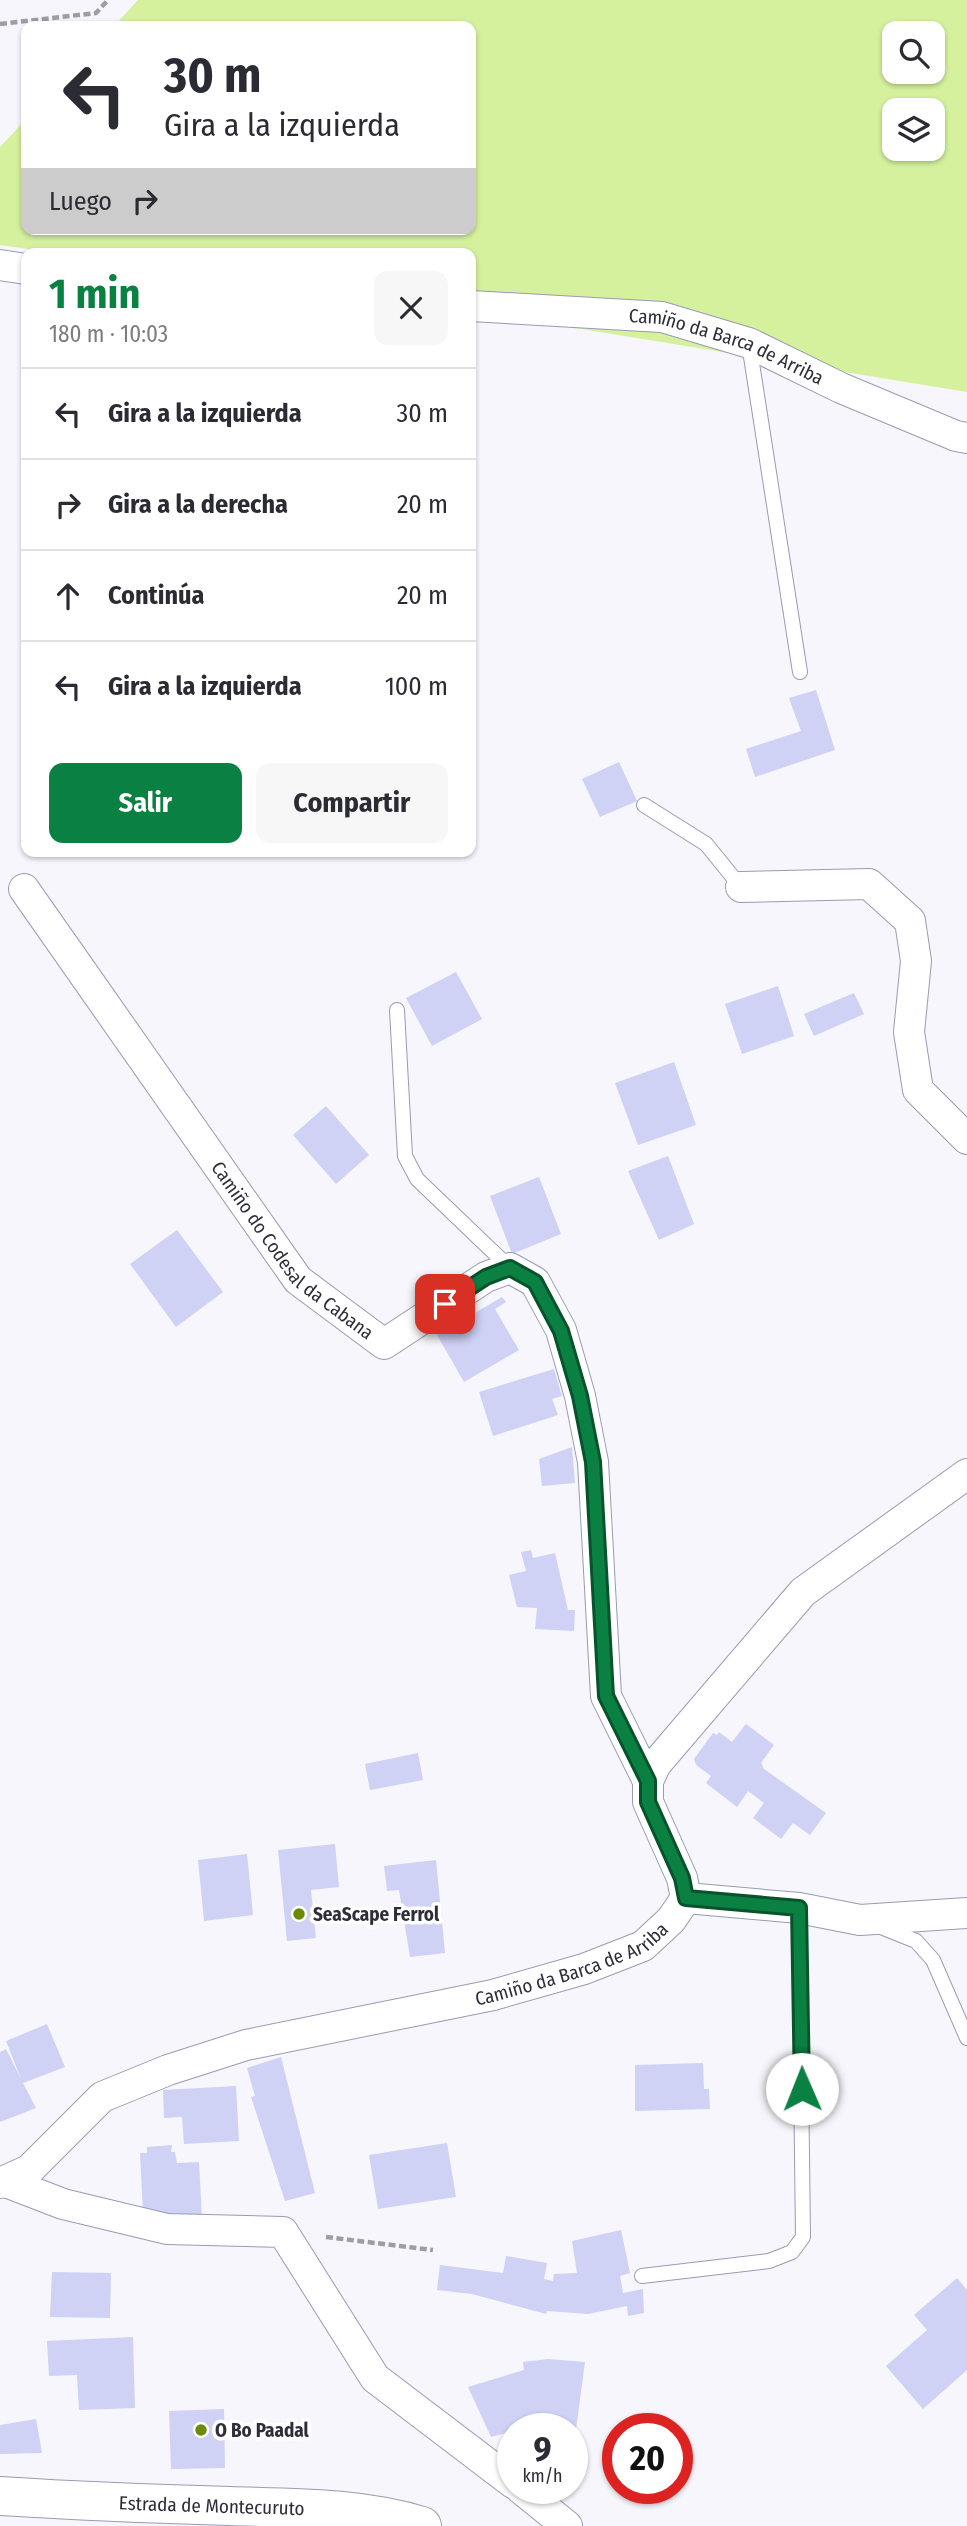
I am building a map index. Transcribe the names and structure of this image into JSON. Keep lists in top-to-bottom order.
{
  "streets": {
    "main road": ["Estrada de Montecuruto"],
    "street": ["Camiño da Barca de Arriba", "Camiño do Codesal da Cabana"]
  },
  "places": ["SeaScape Ferrol", "O Bo Paadal"],
  "page": {
    "turn": ["30 m", "Gira a la izquierda"],
    "then": "Luego",
    "heading": ["1 min", "180 m · 10:03"],
    "list": [
      {
        "name": "Gira a la izquierda",
        "value": "30 m"
      },
      {
        "name": "Gira a la derecha",
        "value": "20 m"
      },
      {
        "name": "Continúa",
        "value": "20 m"
      },
      {
        "name": "Gira a la izquierda",
        "value": "100 m"
      }
    ],
    "buttons": ["Salir", "Compartir"],
    "speed": "9 km/h",
    "limit": "20"
  }
}
